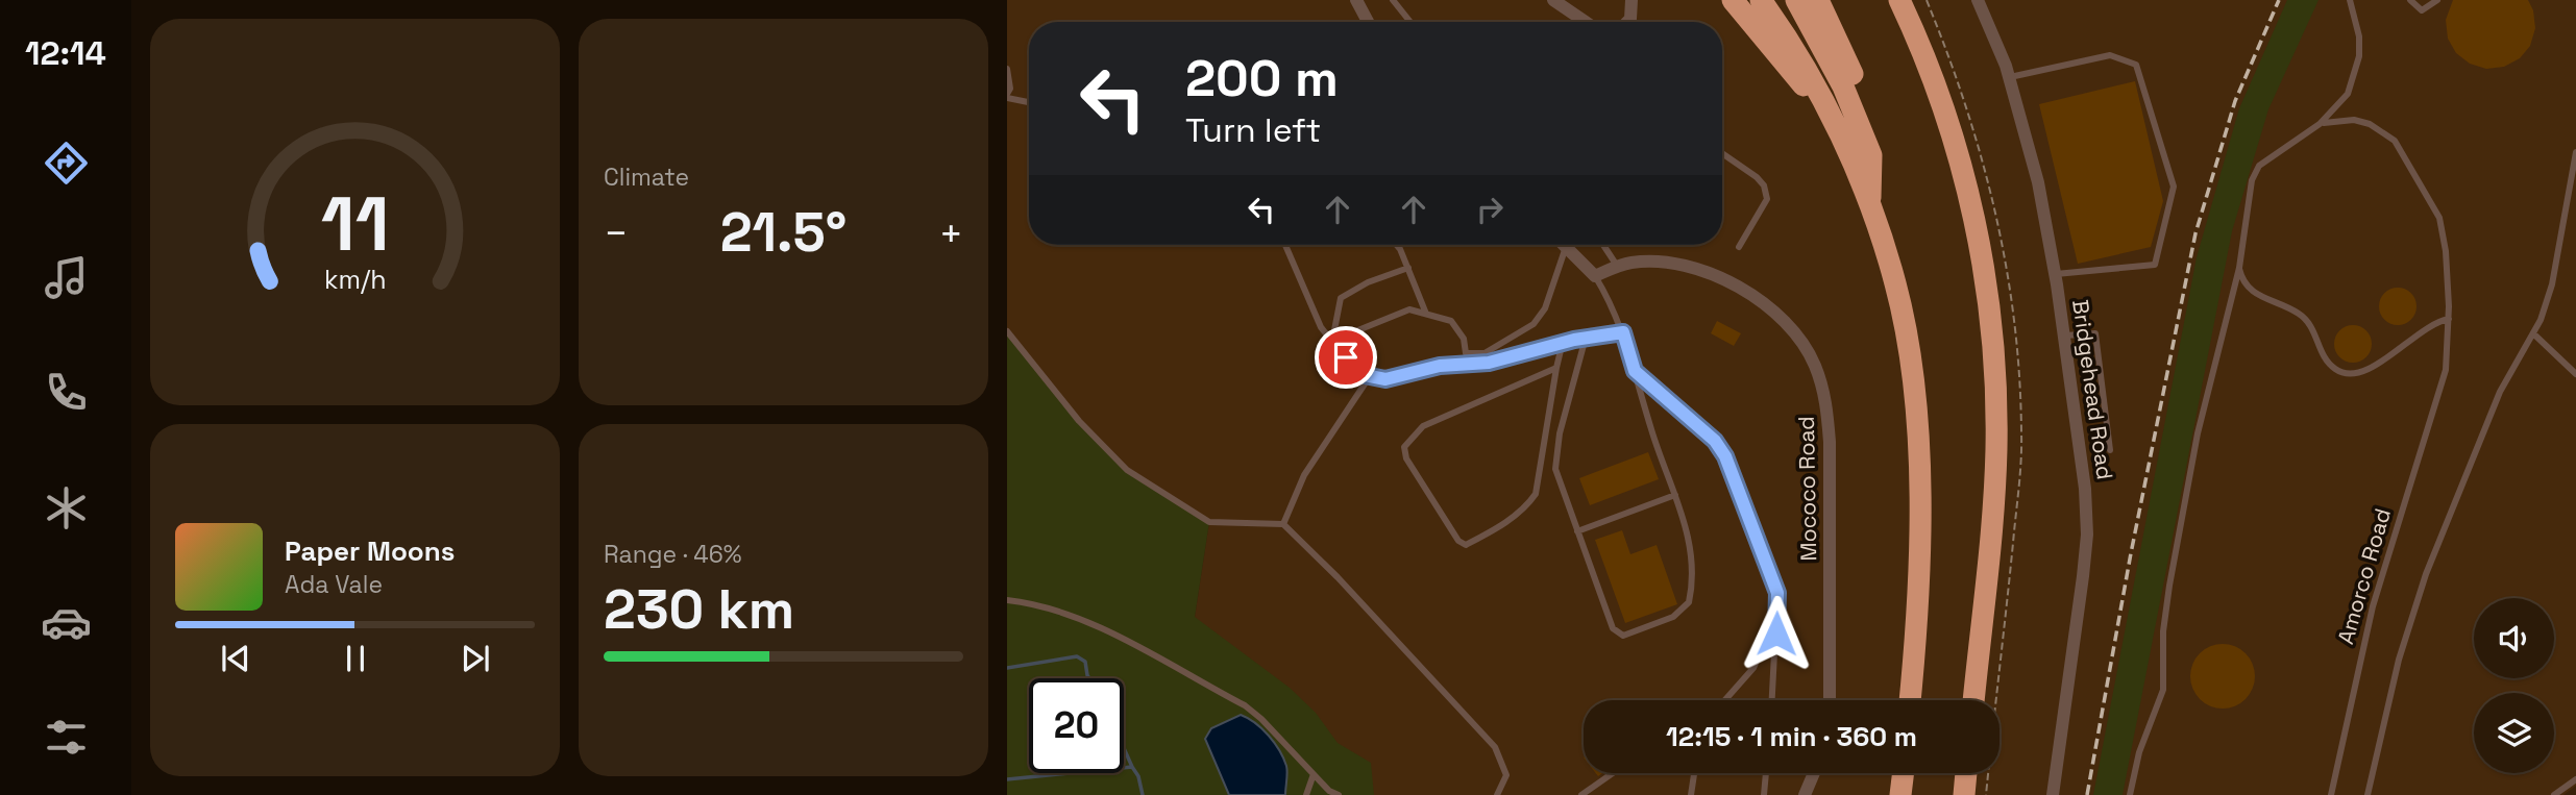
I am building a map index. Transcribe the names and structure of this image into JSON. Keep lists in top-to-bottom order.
{
  "streets": {
    "street": ["Bridgehead Road", "Mococo Road"],
    "lane": ["Amorco Road"]
  },
  "page": {
    "tabs": "12:14",
    "tile": [
      "Climate",
      ["Range · 46%", "230 km"]
    ],
    "turn": ["200 m", "Turn left"],
    "heat": ["−", "21.5°", "+"],
    "song": ["Paper Moons", "Ada Vale"],
    "limit": "20",
    "trip": "12:15 · 1 min · 360 m",
    "gauge": ["11", "km/h"]
  }
}
